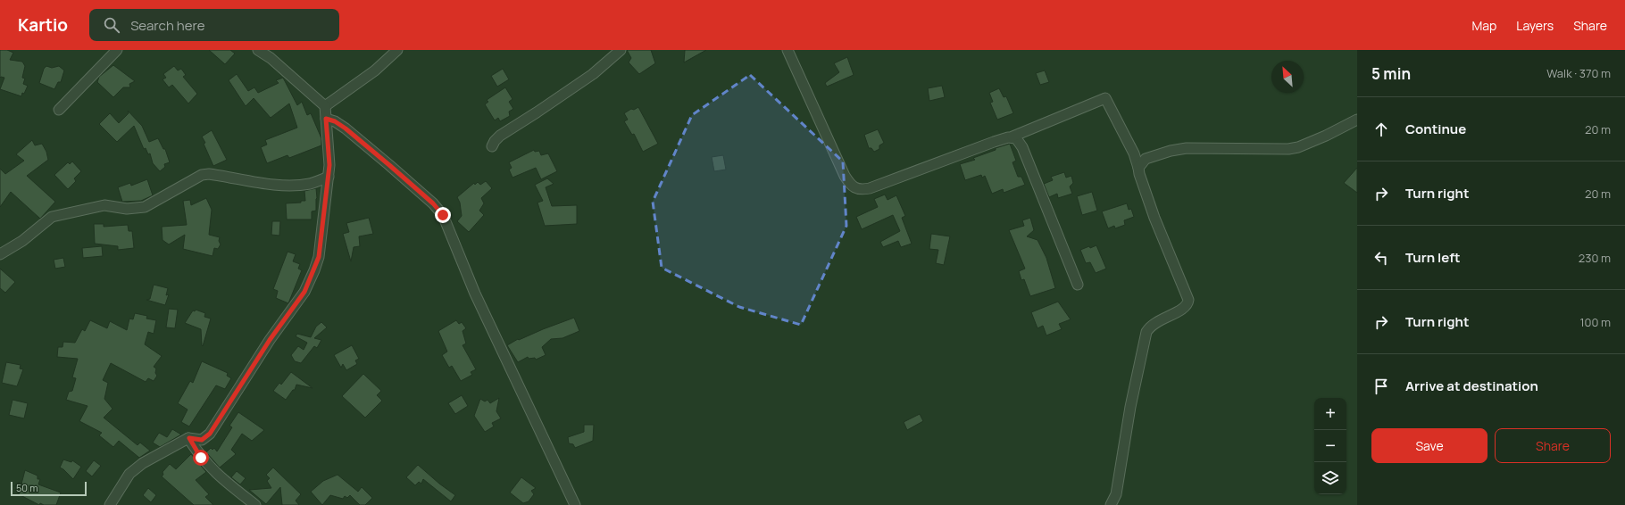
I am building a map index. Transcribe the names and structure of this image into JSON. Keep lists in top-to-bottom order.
{
  "scale_bar": "50 m",
  "north": "top left",
  "page": {
    "header": "Kartio",
    "search": "Search here",
    "nav": ["Map", "Layers", "Share"],
    "heading": ["5 min", "Walk · 370 m"],
    "list": [
      ["Continue", "20 m"],
      ["Turn right", "20 m"],
      ["Turn left", "230 m"],
      ["Turn right", "100 m"],
      "Arrive at destination"
    ],
    "map_buttons": ["+", "−"],
    "buttons": ["Save", "Share"],
    "scale": "50 m"
  }
}
